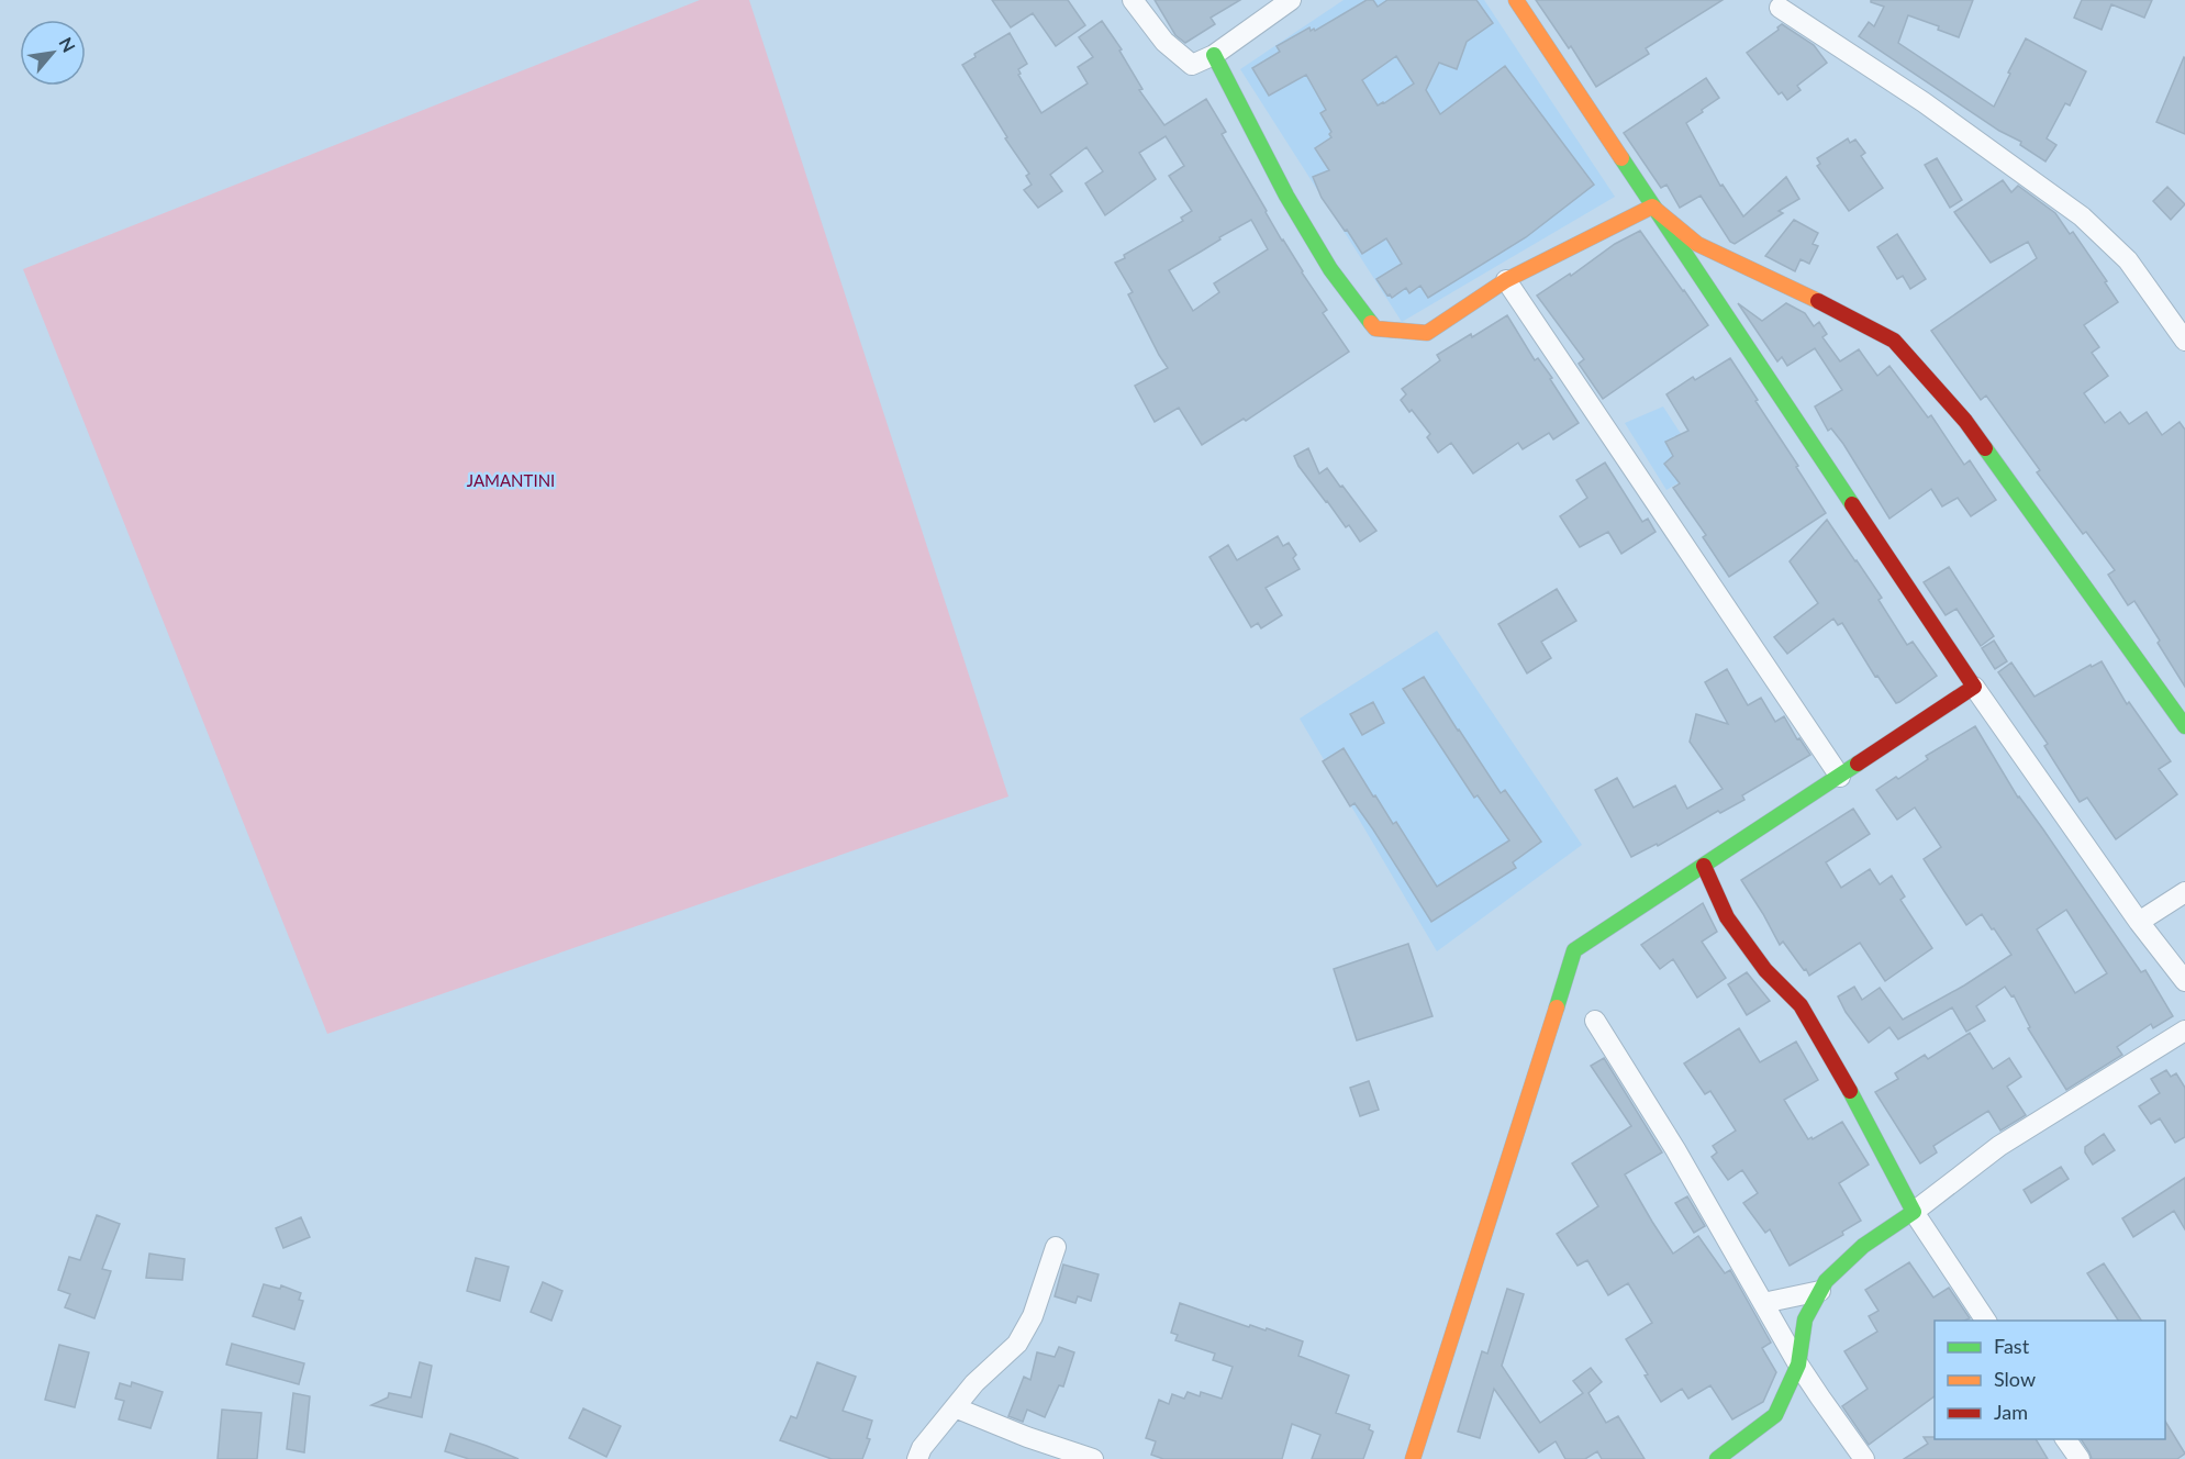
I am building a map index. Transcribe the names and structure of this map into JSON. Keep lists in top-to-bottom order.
{
  "parks": ["JAMANTINI"],
  "legend": ["Fast", "Slow", "Jam"],
  "north": "top right"
}
